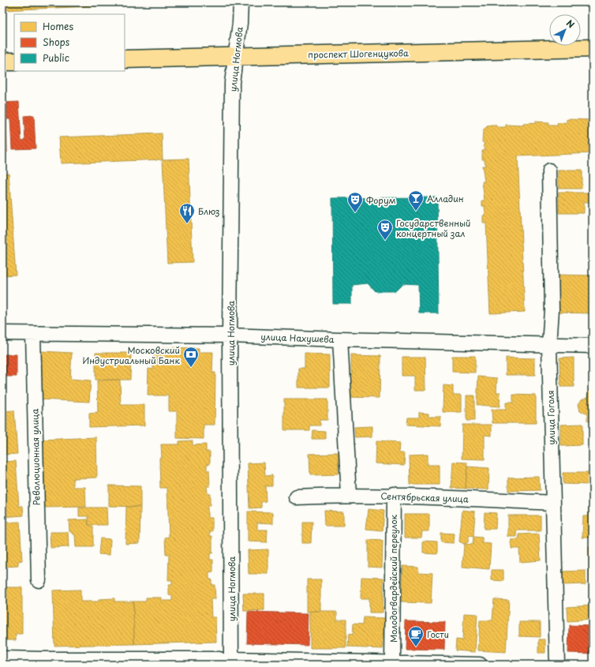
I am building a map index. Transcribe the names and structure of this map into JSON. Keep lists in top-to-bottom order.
{
  "streets": {
    "main road": ["проспект Шогенцукова"],
    "street": [
      "улица Ногмова",
      "улица Нахушева",
      "улица Гоголя",
      "Революционная улица",
      "Сентябрьская улица",
      "Молодогвардейский переулок"
    ]
  },
  "crossings": [
    ["проспект Шогенцукова", "улица Ногмова"],
    ["улица Ногмова", "улица Нахушева"],
    ["улица Нахушева", "улица Гоголя"],
    ["улица Нахушева", "Революционная улица"],
    ["улица Гоголя", "Сентябрьская улица"],
    ["Сентябрьская улица", "Молодогвардейский переулок"]
  ],
  "places": {
    "bar": ["Алладин"],
    "theatre": ["Форум", "Государственный концертный зал"],
    "restaurant": ["Блюз"],
    "bank": ["Московский Индустриальный Банк"],
    "cafe": ["Гости"]
  },
  "legend": ["Homes", "Shops", "Public"],
  "north": "top right"
}
